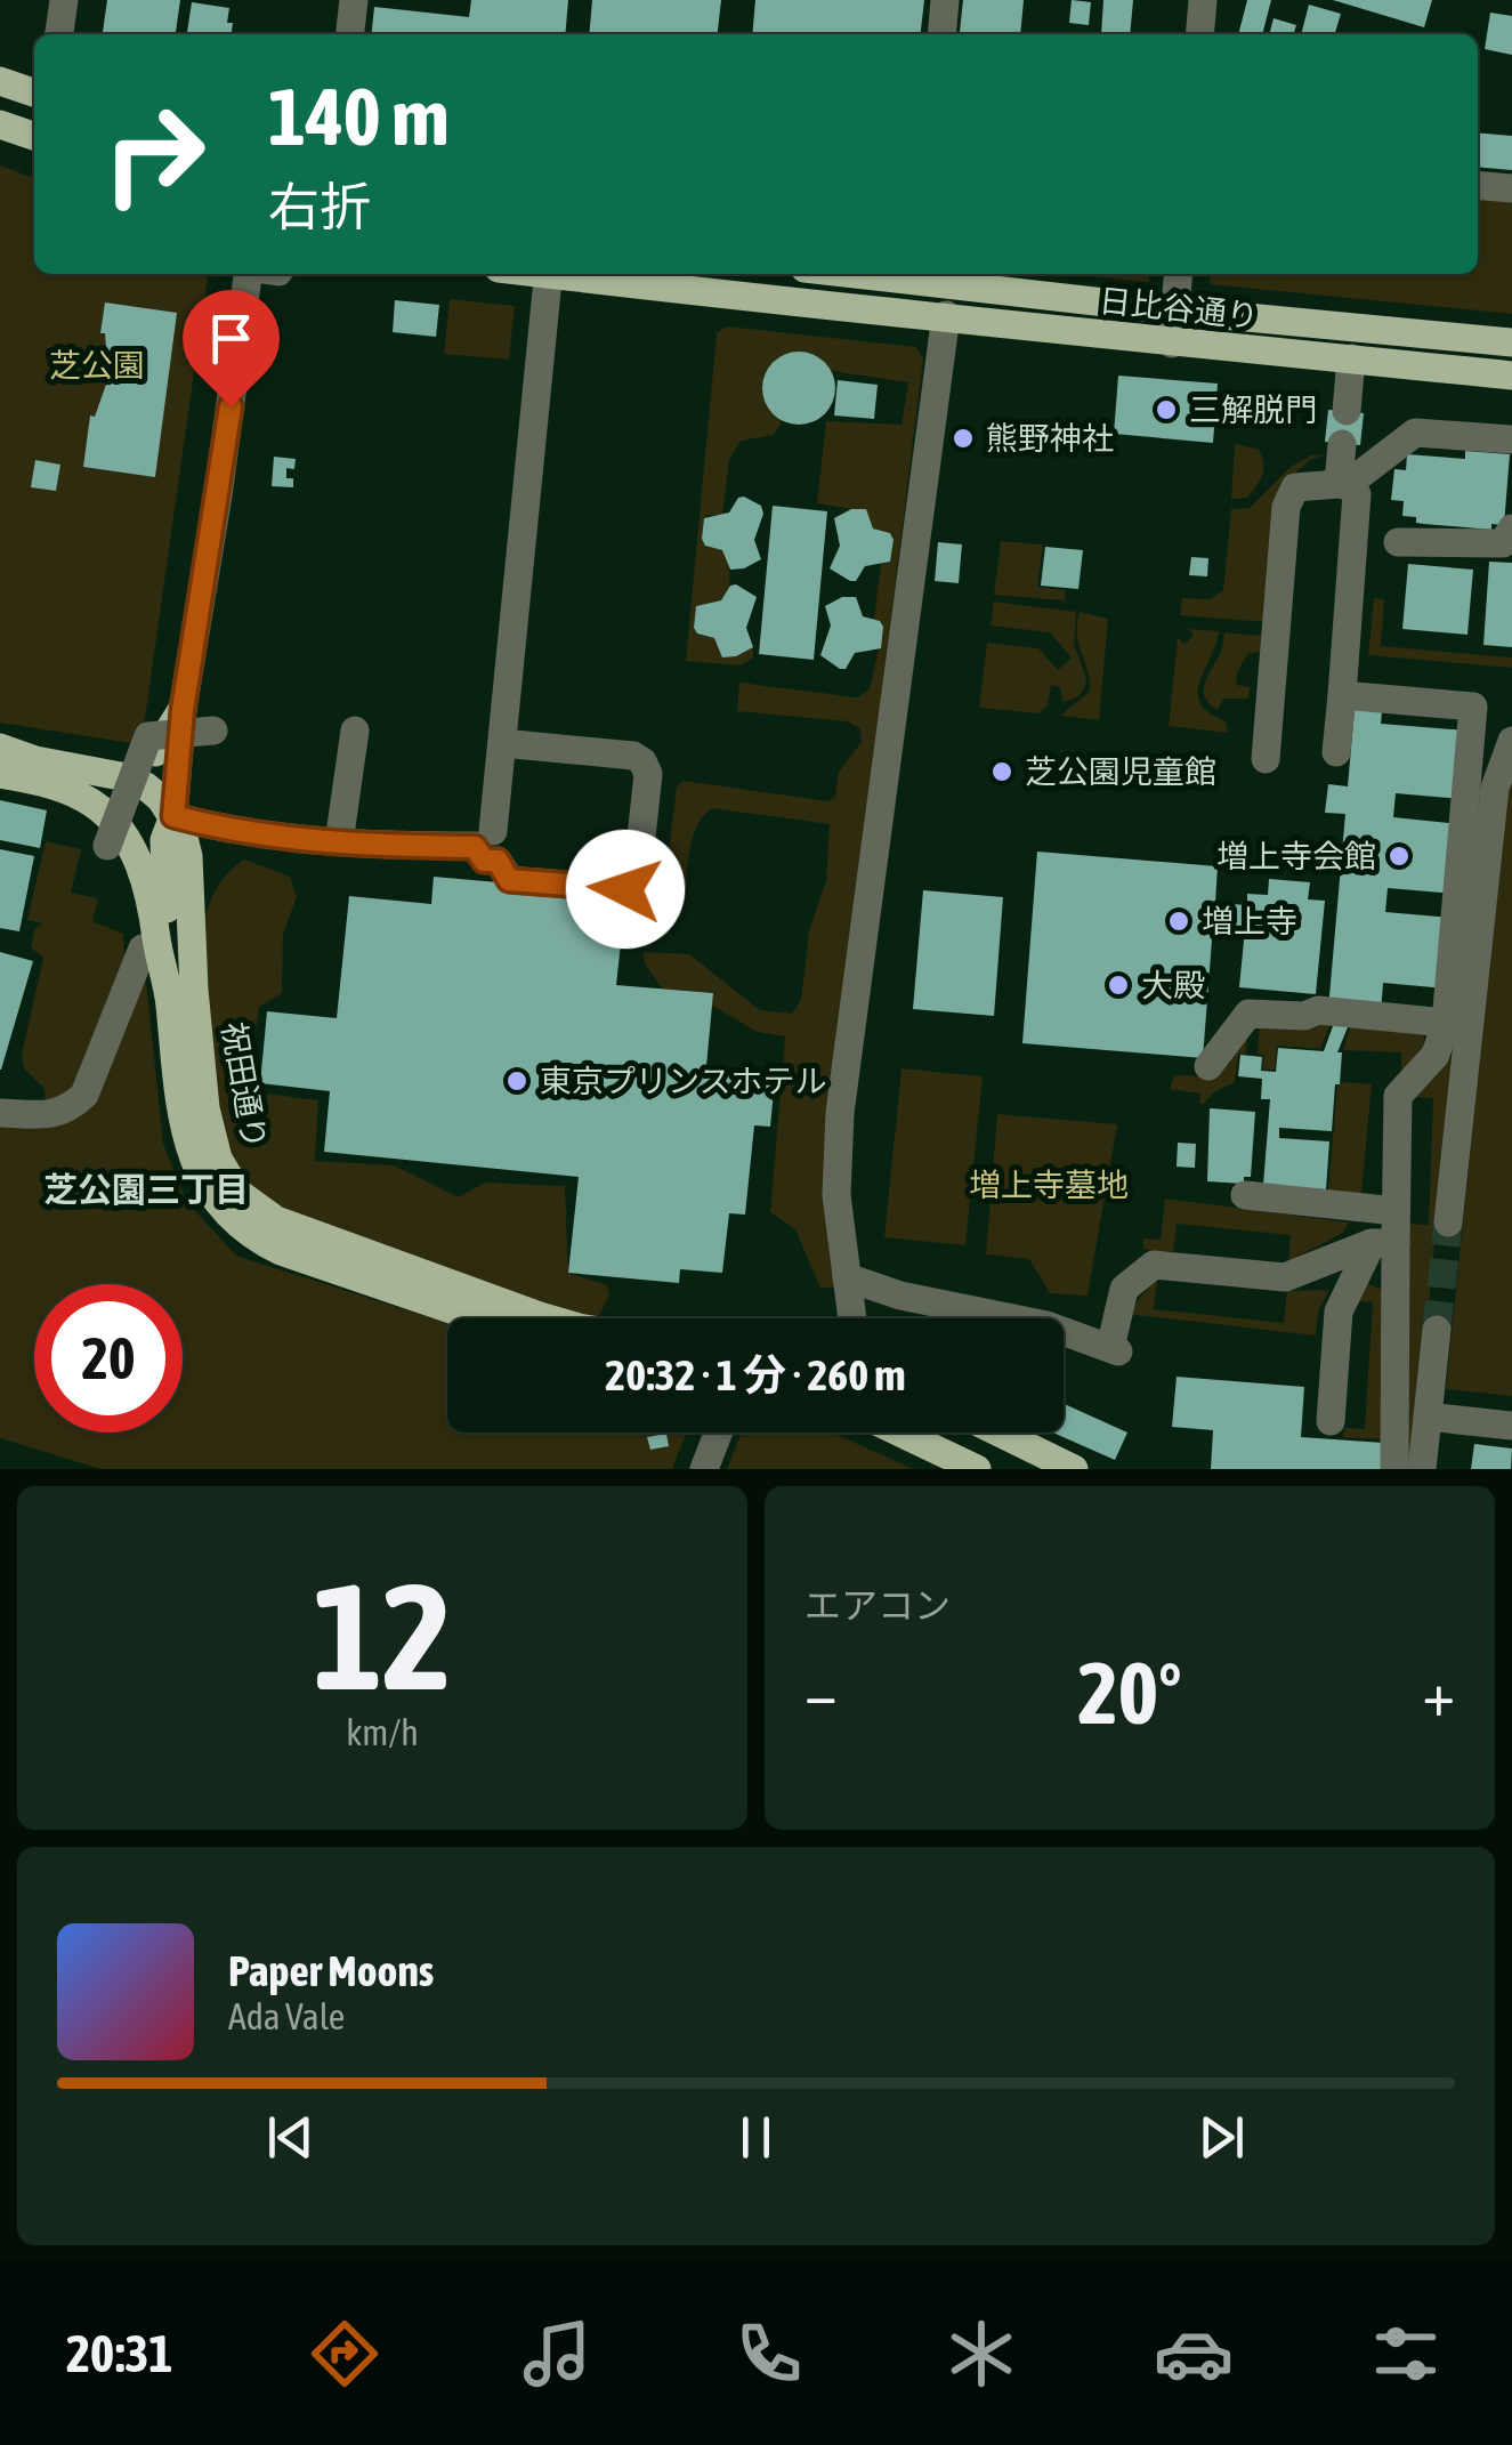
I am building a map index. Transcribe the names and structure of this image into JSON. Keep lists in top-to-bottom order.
{
  "streets": {
    "main road": ["日比谷通り", "祝田通り"]
  },
  "districts": ["芝公園三丁目"],
  "parks": ["芝公園", "増上寺墓地"],
  "places": [
    "三解脱門",
    "熊野神社",
    "芝公園児童館",
    "増上寺会館",
    "増上寺",
    "大殿",
    "東京プリンスホテル"
  ],
  "page": {
    "turn": ["140 m", "右折"],
    "limit": "20",
    "trip": "20:32 · 1 分 · 260 m",
    "tile": [
      ["12", "km/h"],
      "エアコン"
    ],
    "heat": ["−", "20°", "+"],
    "song": ["Paper Moons", "Ada Vale"],
    "tabs": "20:31"
  }
}
